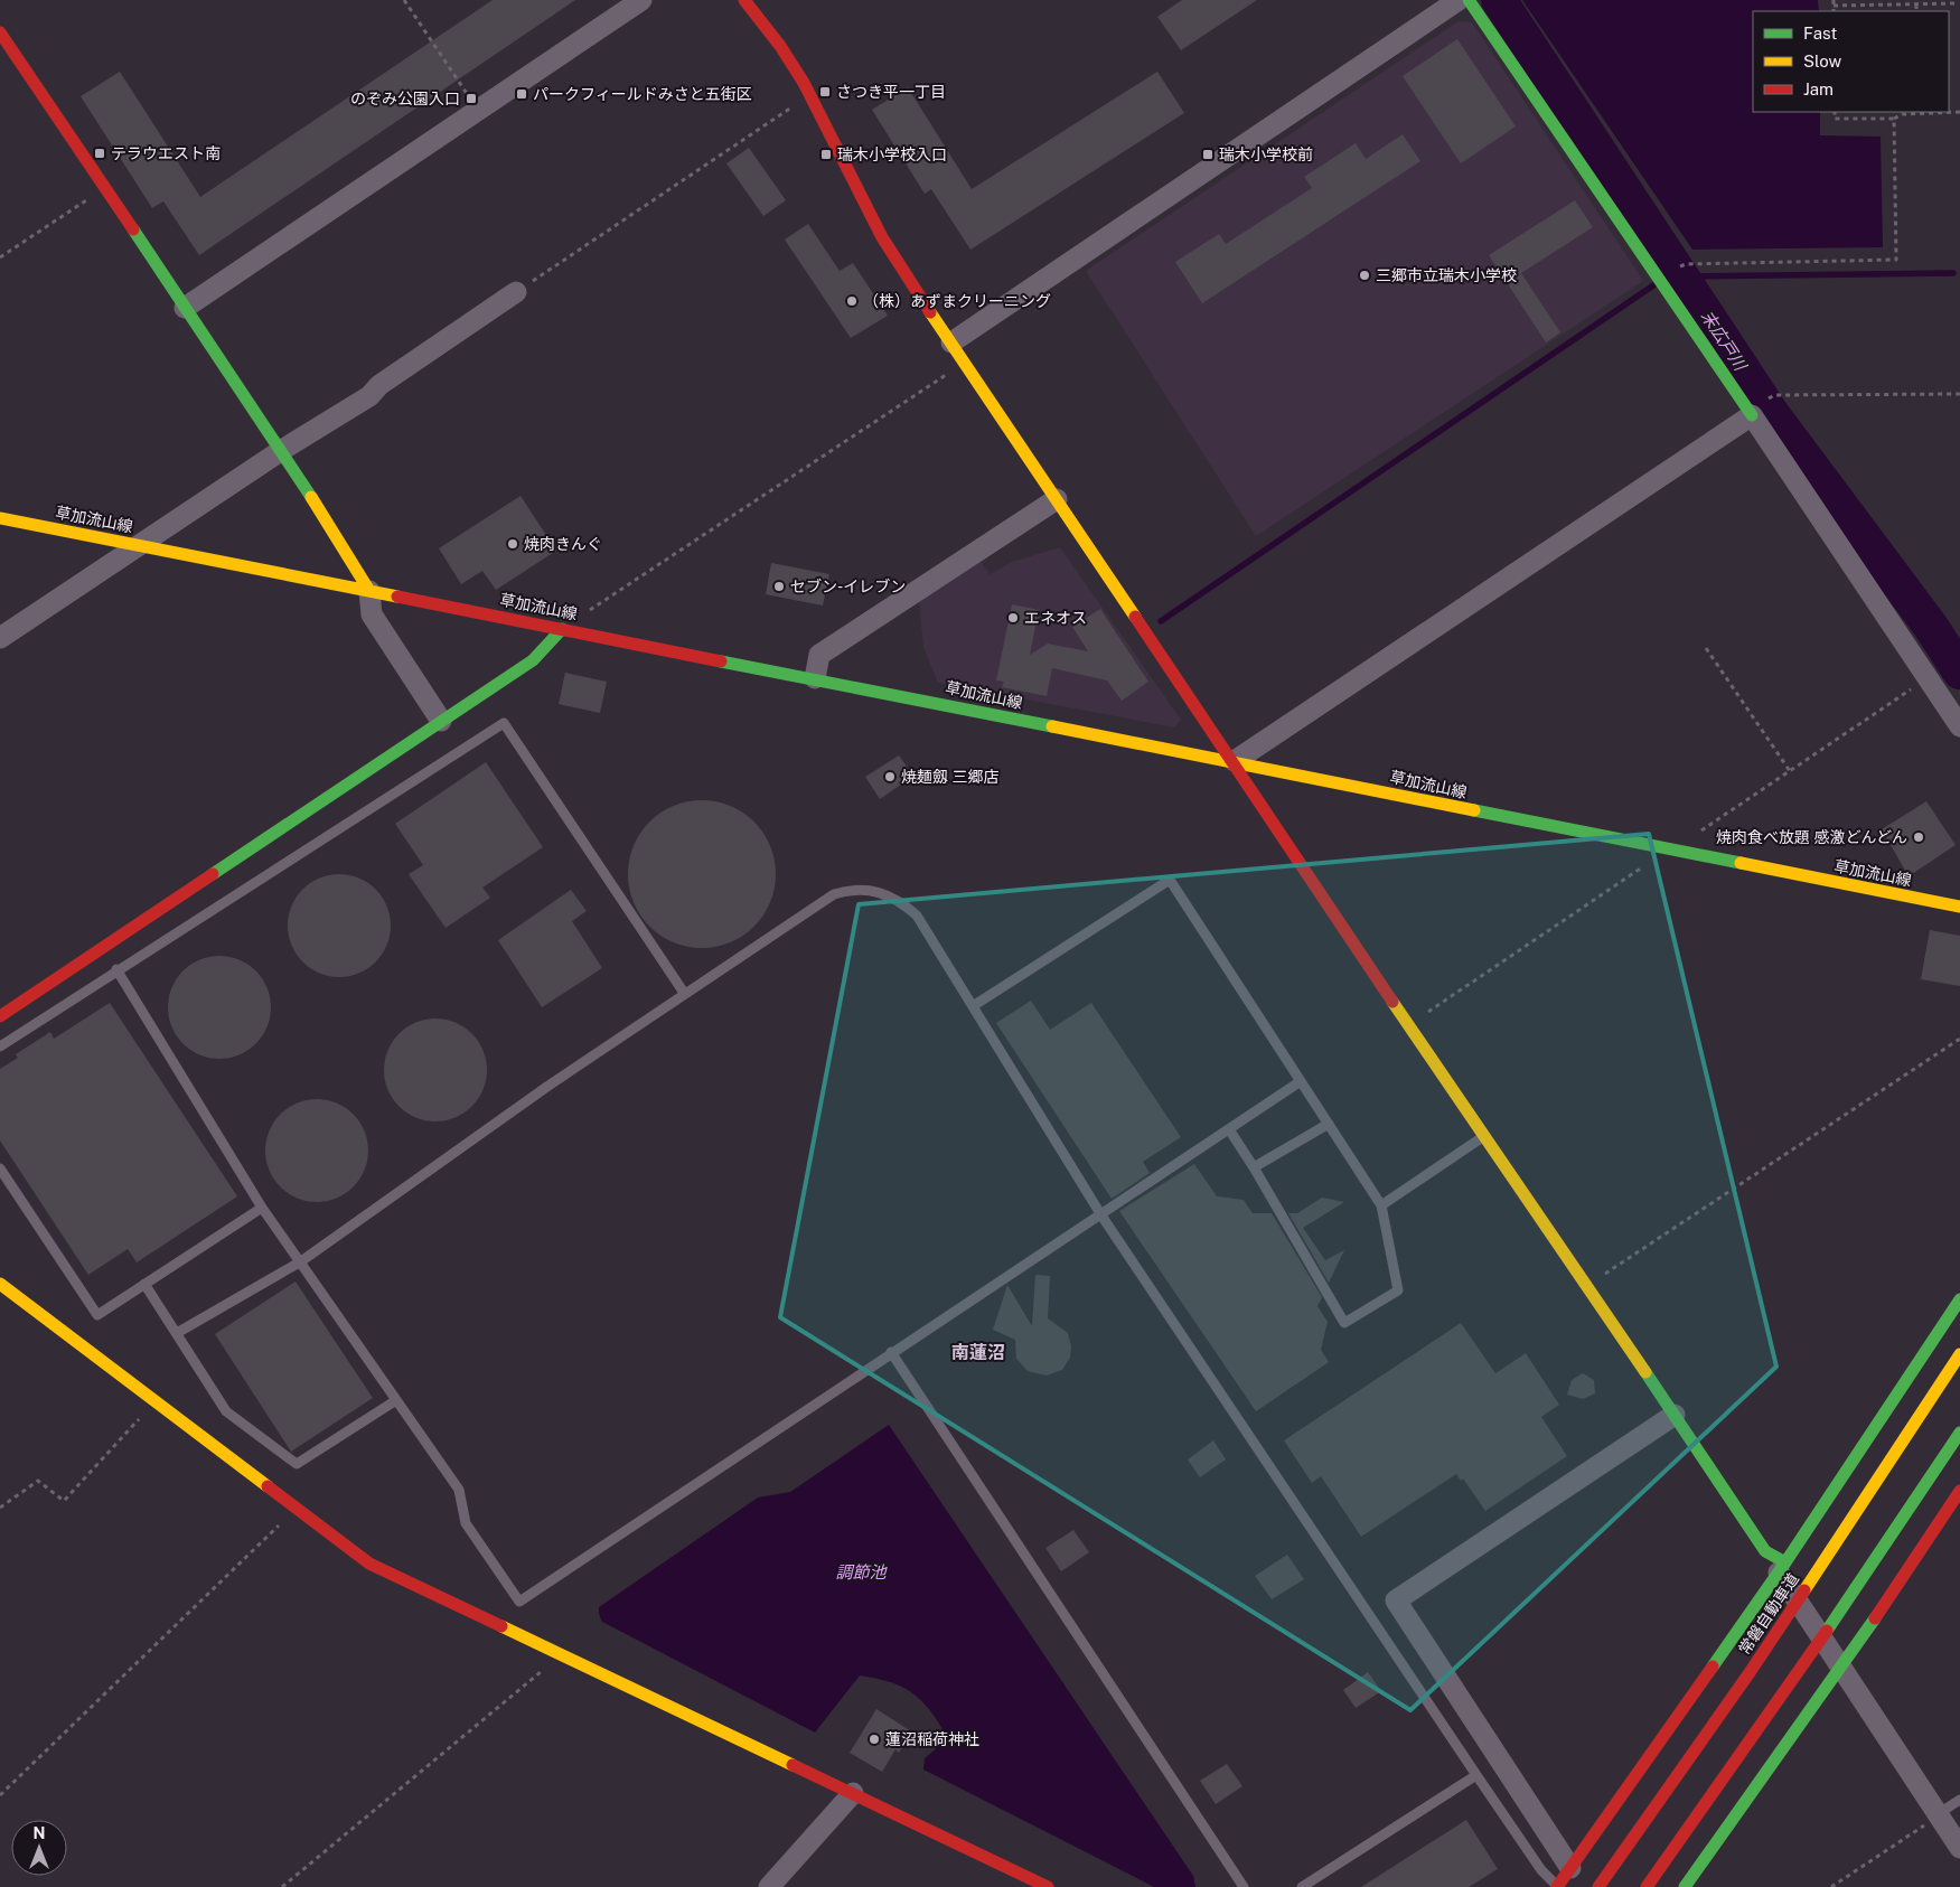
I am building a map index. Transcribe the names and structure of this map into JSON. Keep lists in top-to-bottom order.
{
  "streets": {
    "main road": ["草加流山線", "常磐自動車道"]
  },
  "districts": ["南蓮沼"],
  "water": ["末広戸川", "調節池"],
  "places": {
    "transit": [
      "さつき平一丁目",
      "パークフィールドみさと五街区",
      "のぞみ公園入口",
      "テラウエスト南",
      "瑞木小学校入口",
      "瑞木小学校前"
    ],
    "other": [
      "三郷市立瑞木小学校",
      "（株）あずまクリーニング",
      "焼肉きんぐ",
      "セブン-イレブン",
      "エネオス",
      "焼麺劔 三郷店",
      "焼肉食べ放題 感激どんどん",
      "蓮沼稲荷神社"
    ]
  },
  "legend": ["Fast", "Slow", "Jam"],
  "north": "top"
}
